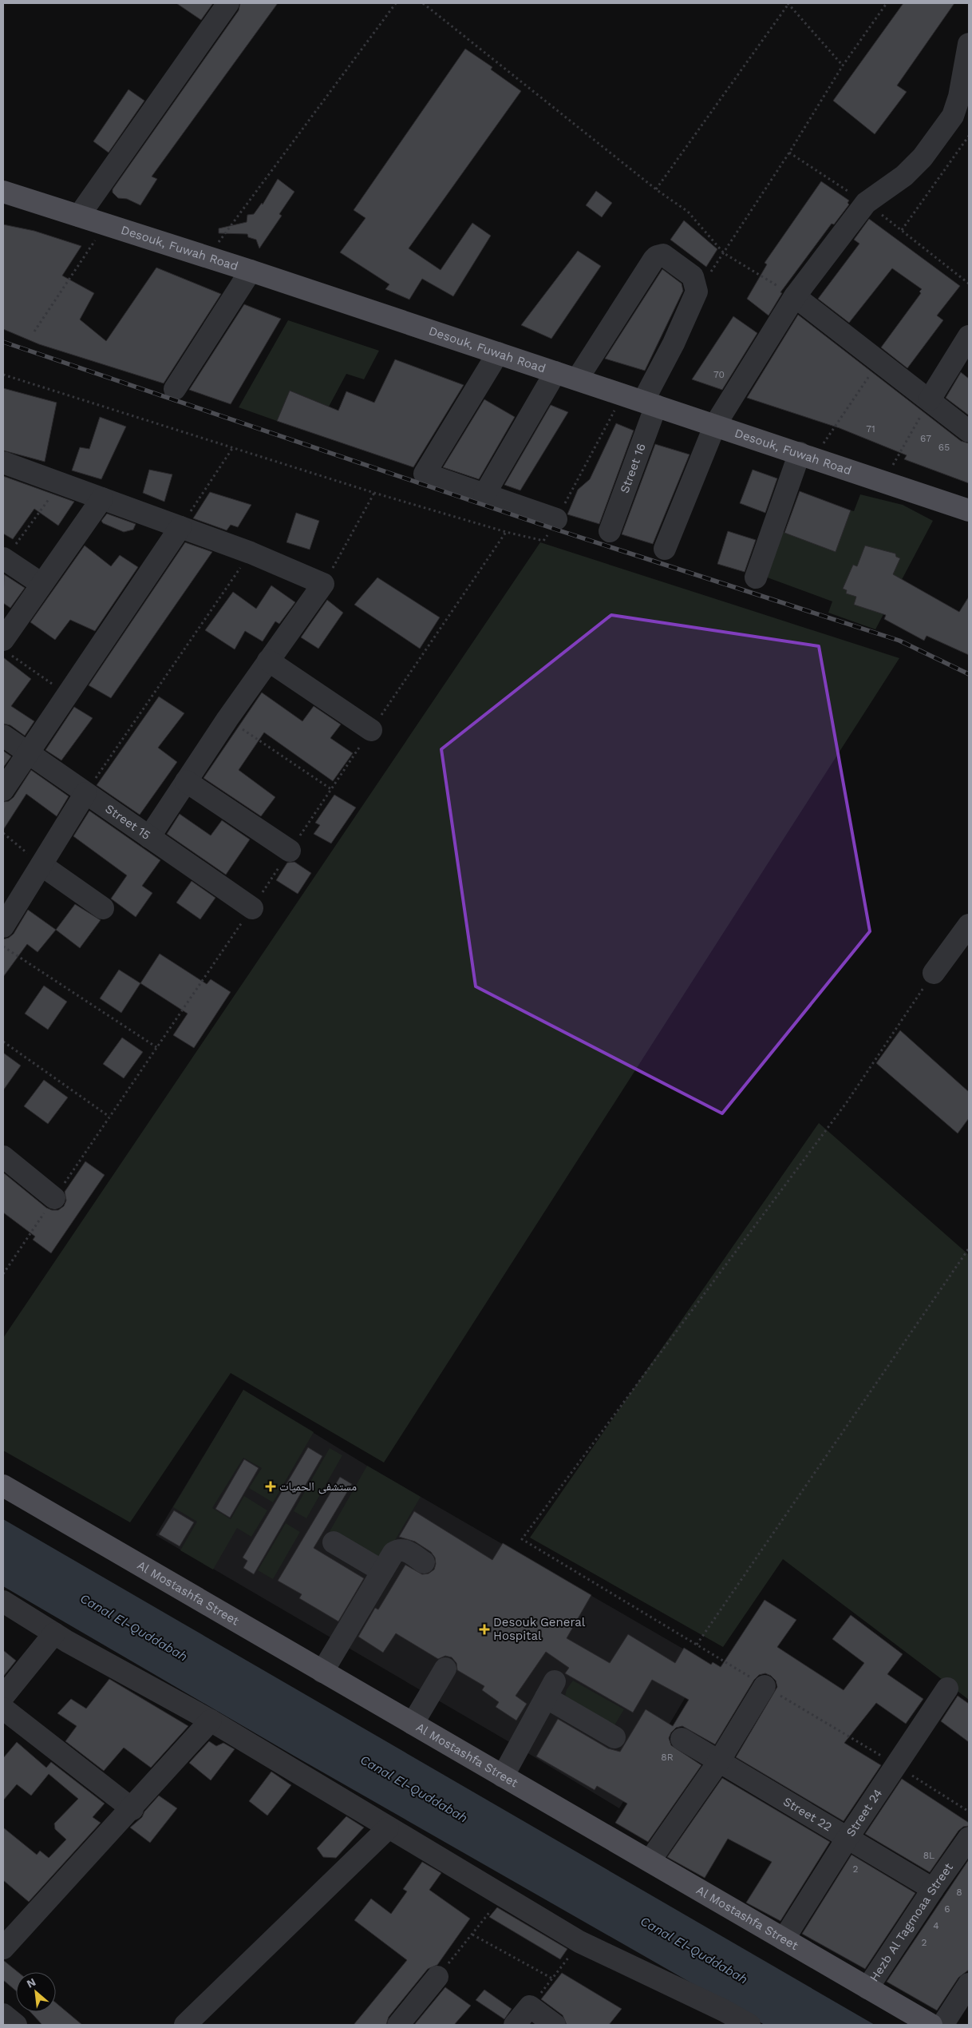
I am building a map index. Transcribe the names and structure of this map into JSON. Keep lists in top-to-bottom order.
{
  "streets": {
    "main road": ["Desouk, Fuwah Road", "Al Mostashfa Street"],
    "street": [
      "Street 16",
      "Street 15",
      "Street 24",
      "Street 22",
      "Hezb Al Tagmoaa Street"
    ]
  },
  "crossings": [
    ["Desouk, Fuwah Road", "Street 16"],
    ["Al Mostashfa Street", "Street 24"],
    ["Al Mostashfa Street", "Hezb Al Tagmoaa Street"],
    ["Street 24", "Street 22"],
    ["Street 22", "Hezb Al Tagmoaa Street"]
  ],
  "water": ["Canal El-Quddabah"],
  "places": {
    "health": ["مستشفى الحميات", "Desouk General Hospital"]
  },
  "house_numbers": [
    "70",
    "71",
    "67",
    "65",
    "8R",
    "8L",
    "2",
    "8",
    "6",
    "4",
    "2"
  ],
  "north": "top left"
}
